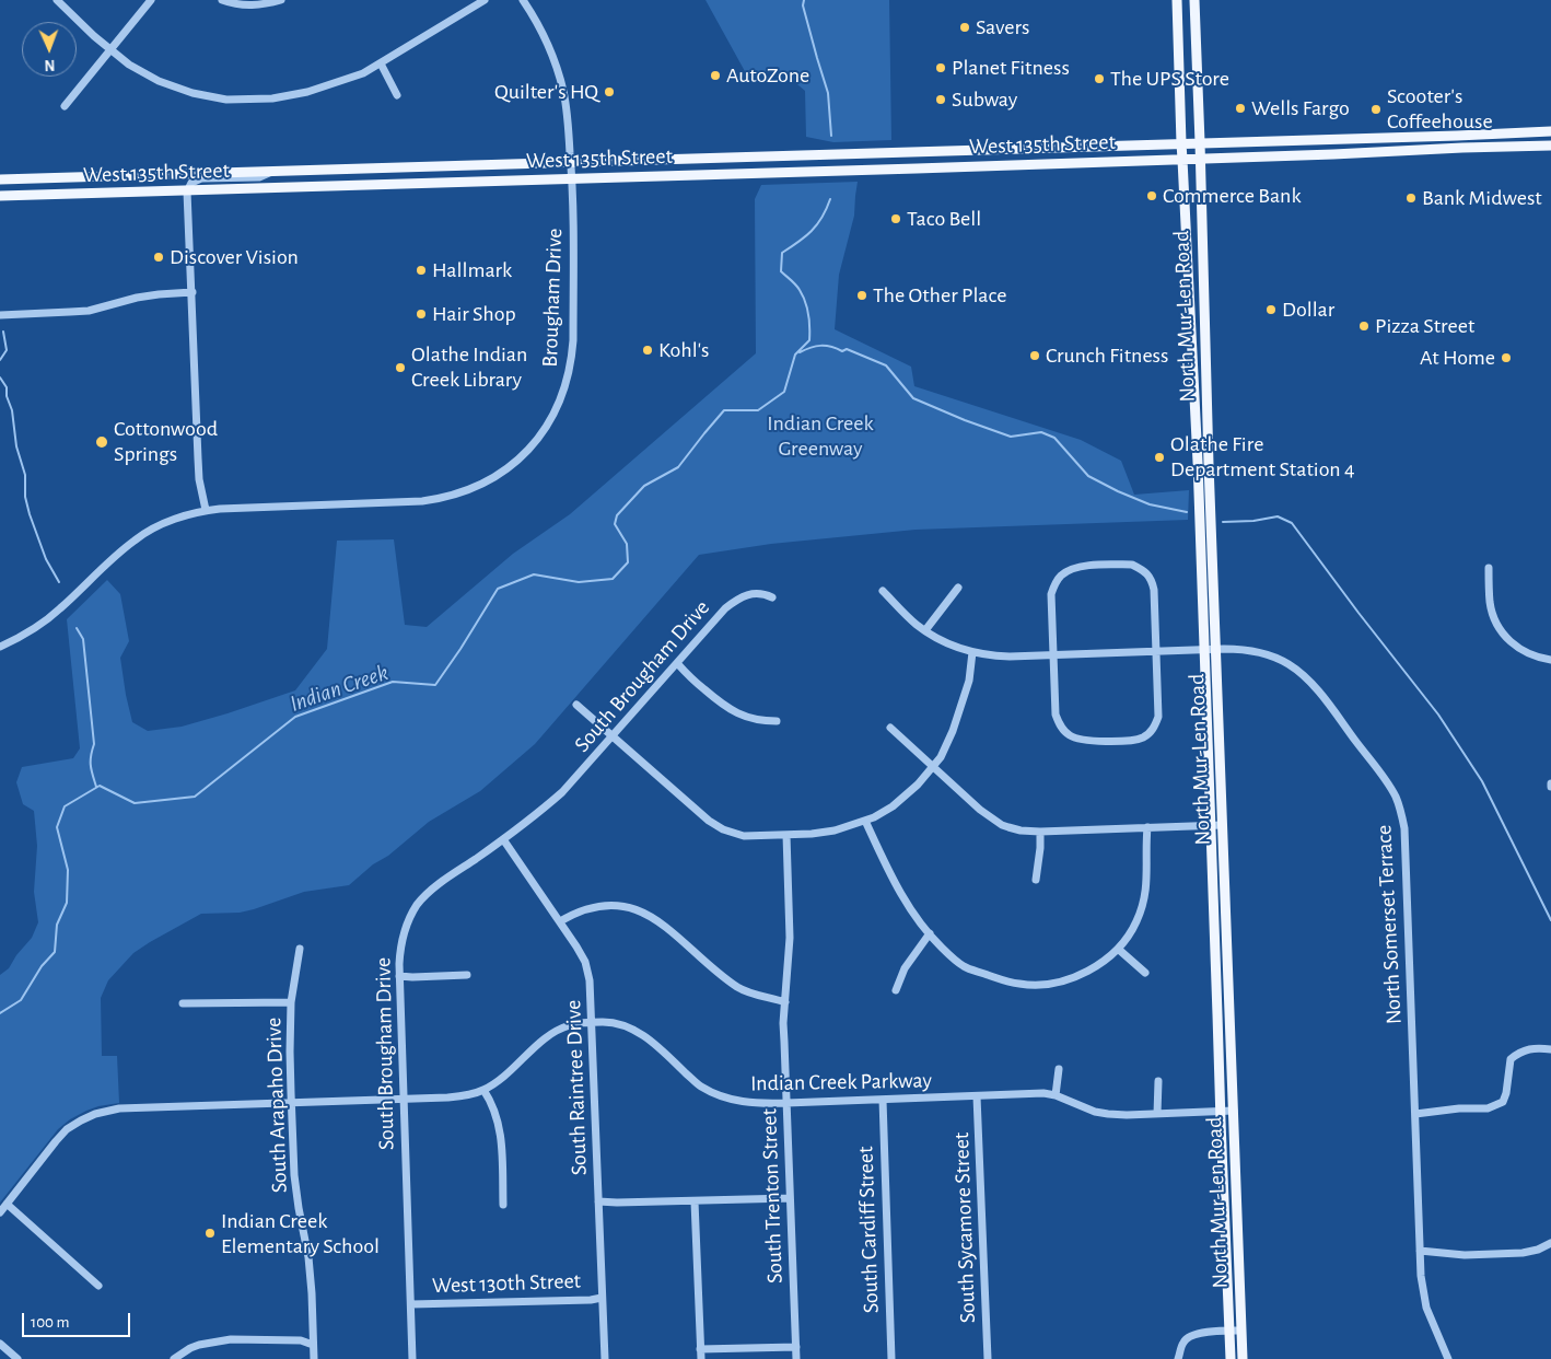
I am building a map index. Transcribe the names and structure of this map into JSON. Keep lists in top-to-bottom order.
{
  "streets": {
    "main road": ["West 135th Street", "North Mur-Len Road"],
    "street": [
      "Brougham Drive",
      "South Brougham Drive",
      "North Somerset Terrace",
      "Indian Creek Parkway",
      "South Raintree Drive",
      "South Arapaho Drive",
      "South Trenton Street",
      "South Sycamore Street",
      "South Cardiff Street",
      "West 130th Street"
    ]
  },
  "crossings": [
    ["West 135th Street", "Brougham Drive"],
    ["West 135th Street", "North Mur-Len Road"],
    ["North Mur-Len Road", "North Somerset Terrace"],
    ["North Mur-Len Road", "Indian Creek Parkway"],
    ["South Brougham Drive", "Indian Creek Parkway"],
    ["South Brougham Drive", "South Raintree Drive"],
    ["South Brougham Drive", "West 130th Street"],
    ["Indian Creek Parkway", "South Raintree Drive"],
    ["Indian Creek Parkway", "South Arapaho Drive"],
    ["Indian Creek Parkway", "South Trenton Street"],
    ["Indian Creek Parkway", "South Sycamore Street"],
    ["Indian Creek Parkway", "South Cardiff Street"],
    ["South Raintree Drive", "West 130th Street"]
  ],
  "water": ["Indian Creek"],
  "parks": ["Indian Creek Greenway"],
  "places": [
    "Savers",
    "Planet Fitness",
    "AutoZone",
    "The UPS Store",
    "Quilter's HQ",
    "Subway",
    "Wells Fargo",
    "Scooter's Coffeehouse",
    "Commerce Bank",
    "Bank Midwest",
    "Taco Bell",
    "Discover Vision",
    "Hallmark",
    "The Other Place",
    "Dollar",
    "Hair Shop",
    "Pizza Street",
    "Kohl's",
    "Crunch Fitness",
    "At Home",
    "Olathe Indian Creek Library",
    "Cottonwood Springs",
    "Olathe Fire Department Station 4",
    "Indian Creek Elementary School"
  ],
  "scale_bar": "100 m",
  "north": "bottom"
}
